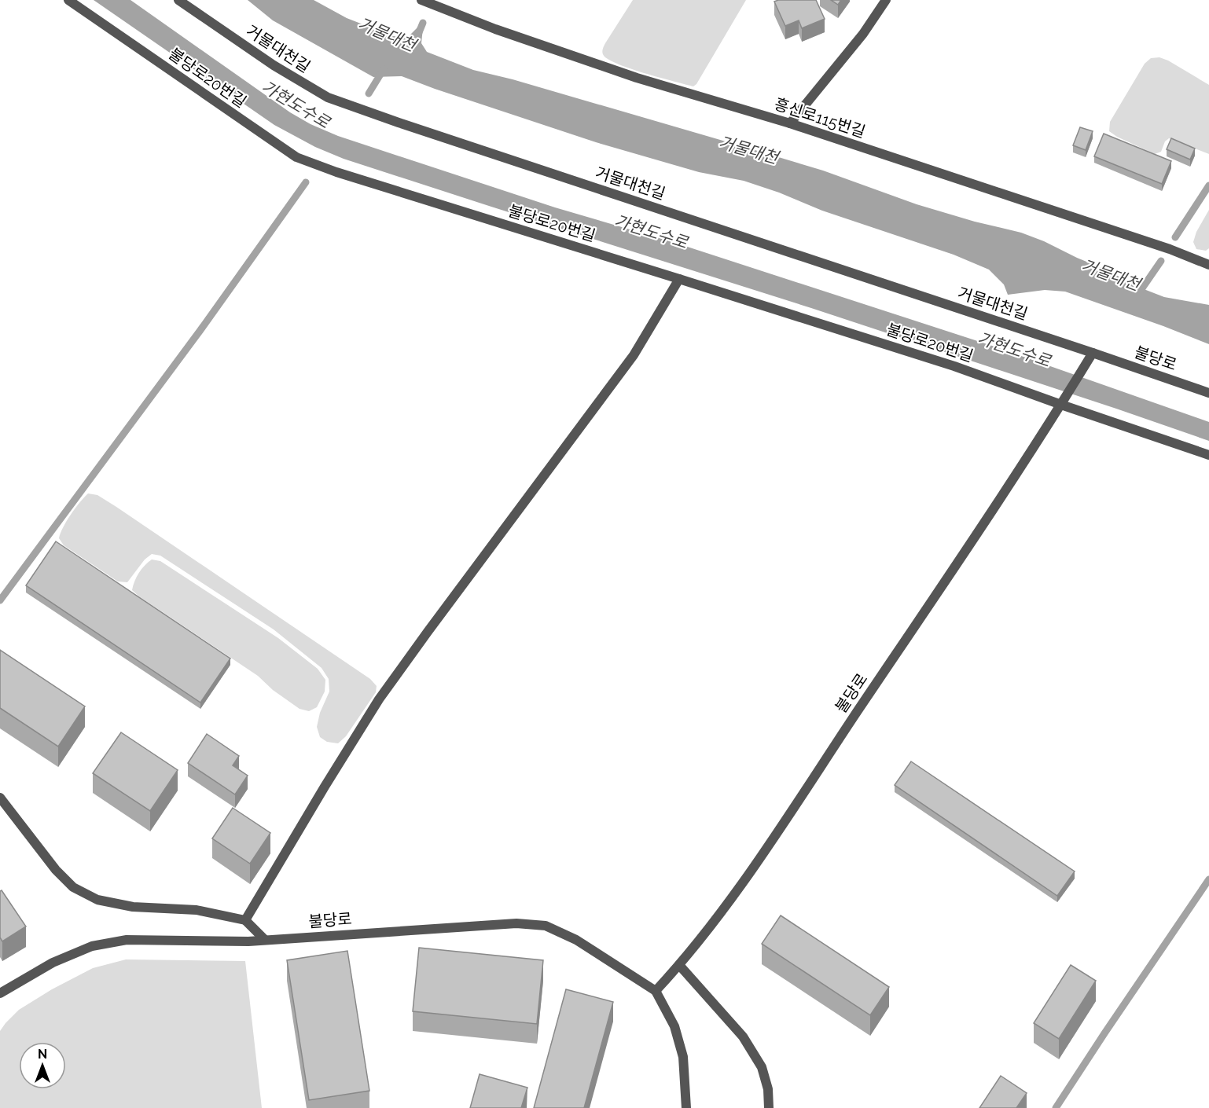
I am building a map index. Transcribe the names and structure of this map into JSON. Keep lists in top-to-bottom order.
{
  "streets": {
    "street": [
      "거물대천길",
      "불당로20번길",
      "흥신로115번길",
      "불당로"
    ]
  },
  "crossings": [
    ["거물대천길", "불당로"],
    ["불당로20번길", "불당로"]
  ],
  "water": ["거물대천", "가현도수로"],
  "north": "top"
}
